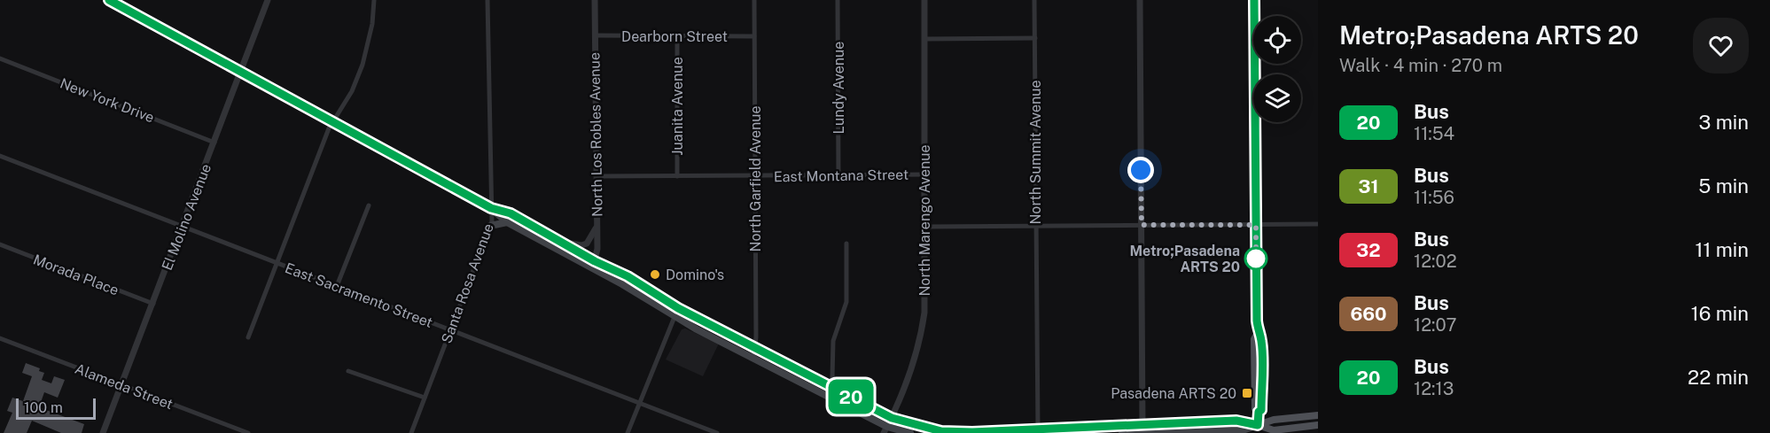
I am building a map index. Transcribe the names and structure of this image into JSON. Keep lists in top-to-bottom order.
{
  "streets": {
    "street": [
      "Dearborn Street",
      "Lundy Avenue",
      "New York Drive",
      "Juanita Avenue",
      "North Los Robles Avenue",
      "North Summit Avenue",
      "East Montana Street",
      "North Garfield Avenue",
      "El Molino Avenue",
      "North Marengo Avenue",
      "Morada Place",
      "Santa Rosa Avenue",
      "East Sacramento Street",
      "Alameda Street"
    ]
  },
  "crossings": [
    ["Dearborn Street", "Juanita Avenue"],
    ["Dearborn Street", "North Los Robles Avenue"],
    ["Dearborn Street", "North Garfield Avenue"],
    ["Lundy Avenue", "East Montana Street"],
    ["New York Drive", "El Molino Avenue"],
    ["Juanita Avenue", "East Montana Street"],
    ["North Los Robles Avenue", "East Montana Street"],
    ["East Montana Street", "North Garfield Avenue"],
    ["East Montana Street", "North Marengo Avenue"],
    ["El Molino Avenue", "Morada Place"],
    ["El Molino Avenue", "East Sacramento Street"],
    ["El Molino Avenue", "Alameda Street"],
    ["Santa Rosa Avenue", "East Sacramento Street"]
  ],
  "places": {
    "other": ["Metro;Pasadena ARTS 20", "Domino's"],
    "transit": ["Pasadena ARTS 20"]
  },
  "lines": ["bus line 20"],
  "scale_bar": "100 m",
  "page": {
    "on_map": "20",
    "heading": ["Metro;Pasadena ARTS 20", "Walk · 4 min · 270 m"],
    "list": [
      {
        "mark": "20",
        "name": "Bus",
        "note": "11:54",
        "value": "3 min"
      },
      {
        "mark": "31",
        "name": "Bus",
        "note": "11:56",
        "value": "5 min"
      },
      {
        "mark": "32",
        "name": "Bus",
        "note": "12:02",
        "value": "11 min"
      },
      {
        "mark": "660",
        "name": "Bus",
        "note": "12:07",
        "value": "16 min"
      },
      {
        "mark": "20",
        "name": "Bus",
        "note": "12:13",
        "value": "22 min"
      }
    ],
    "scale": "100 m"
  }
}
